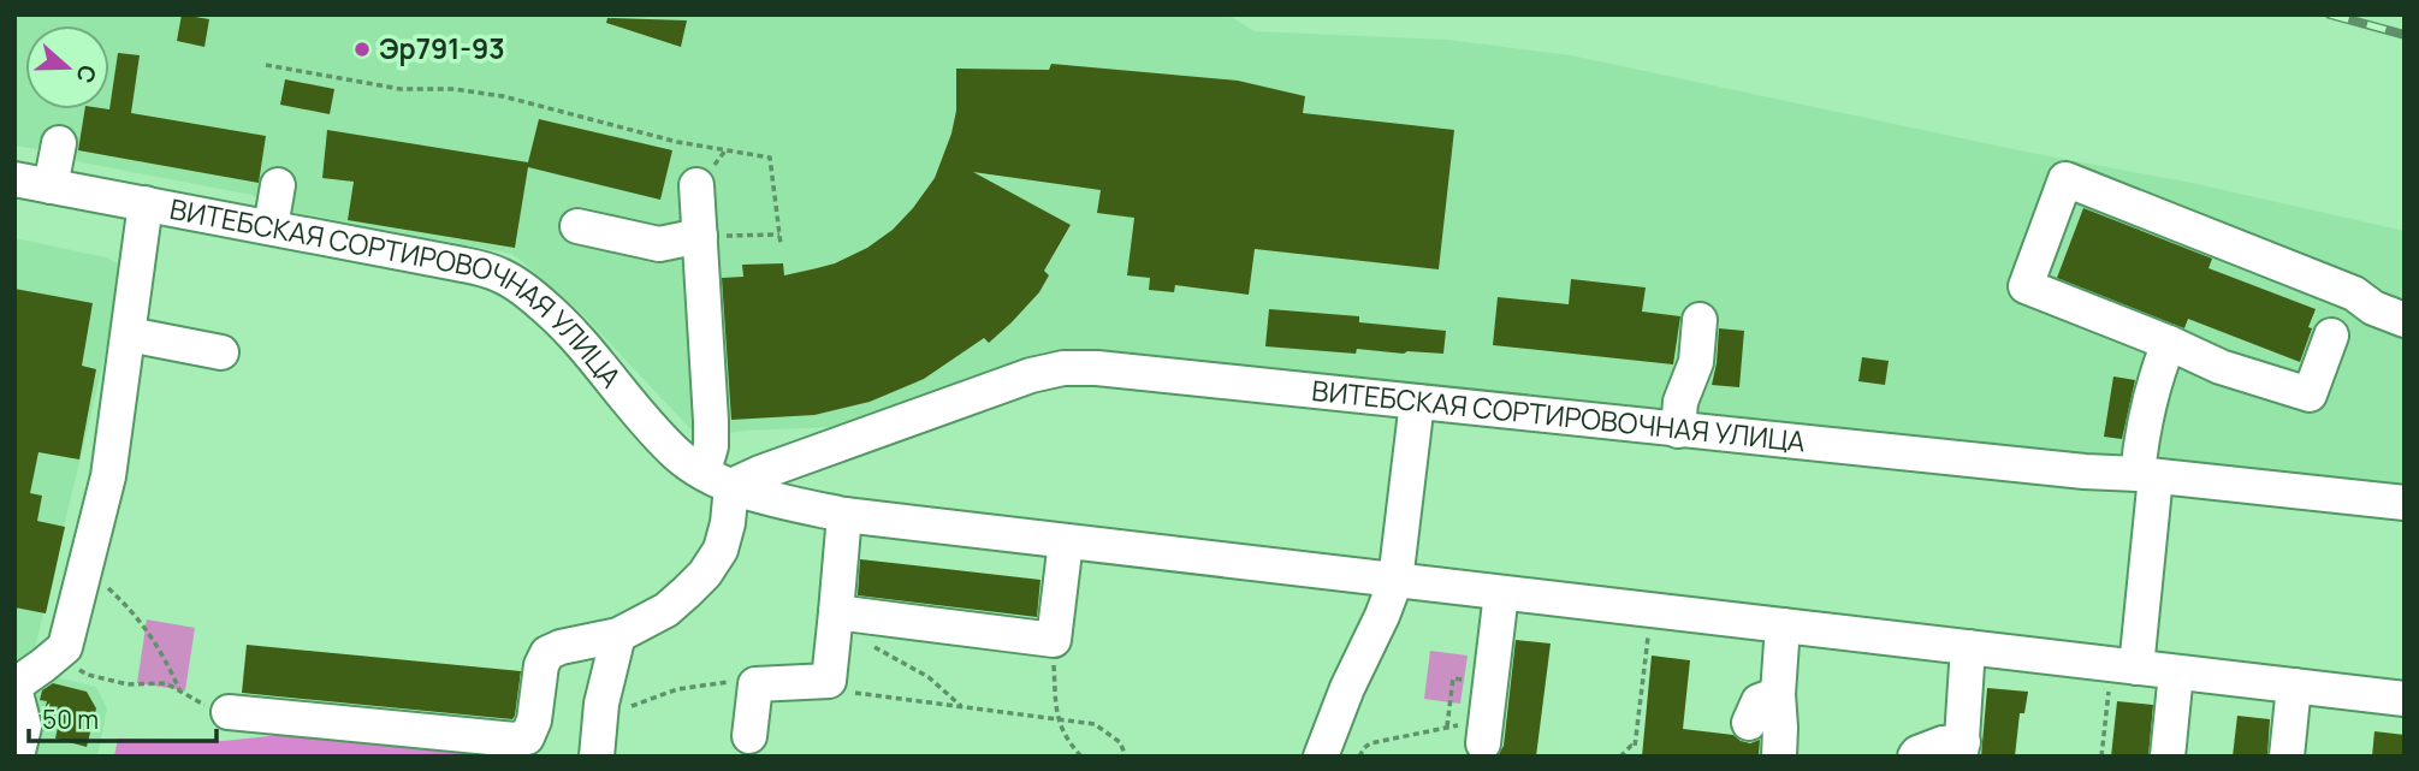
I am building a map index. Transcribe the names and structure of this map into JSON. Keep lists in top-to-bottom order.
{
  "streets": {
    "street": ["ВИТЕБСКАЯ СОРТИРОВОЧНАЯ УЛИЦА"]
  },
  "places": ["Эр791-93"],
  "scale_bar": "50 m",
  "north": "right"
}
